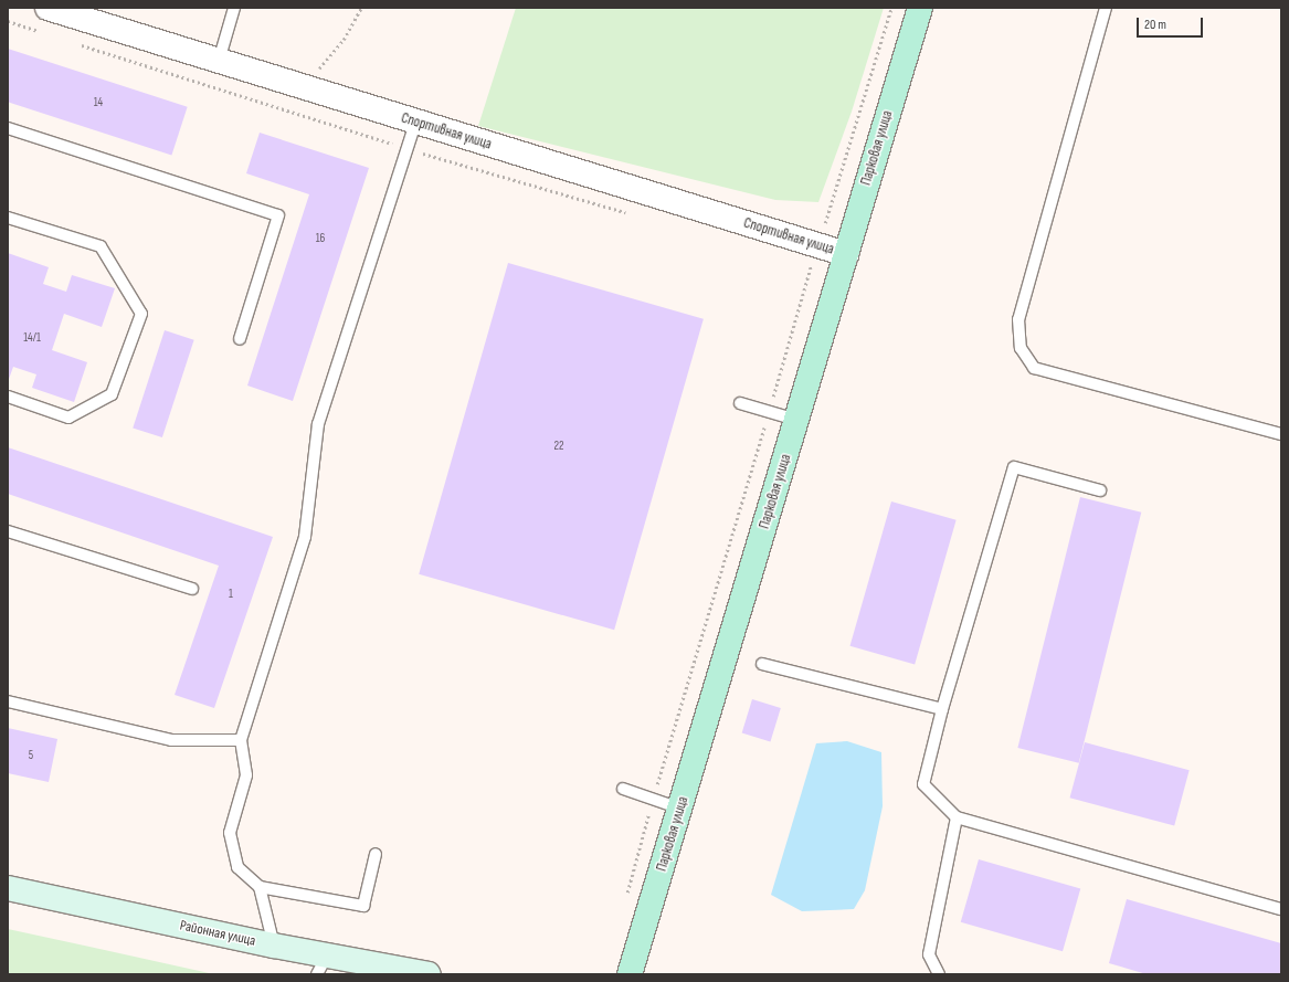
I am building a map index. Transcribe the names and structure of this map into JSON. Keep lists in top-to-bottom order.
{
  "streets": {
    "main road": ["Парковая улица", "Районная улица"],
    "street": ["Спортивная улица"]
  },
  "crossings": [
    ["Спортивная улица", "Парковая улица"]
  ],
  "house_numbers": [
    "14",
    "16",
    "14/1",
    "22",
    "1",
    "5"
  ],
  "scale_bar": "20 m"
}
